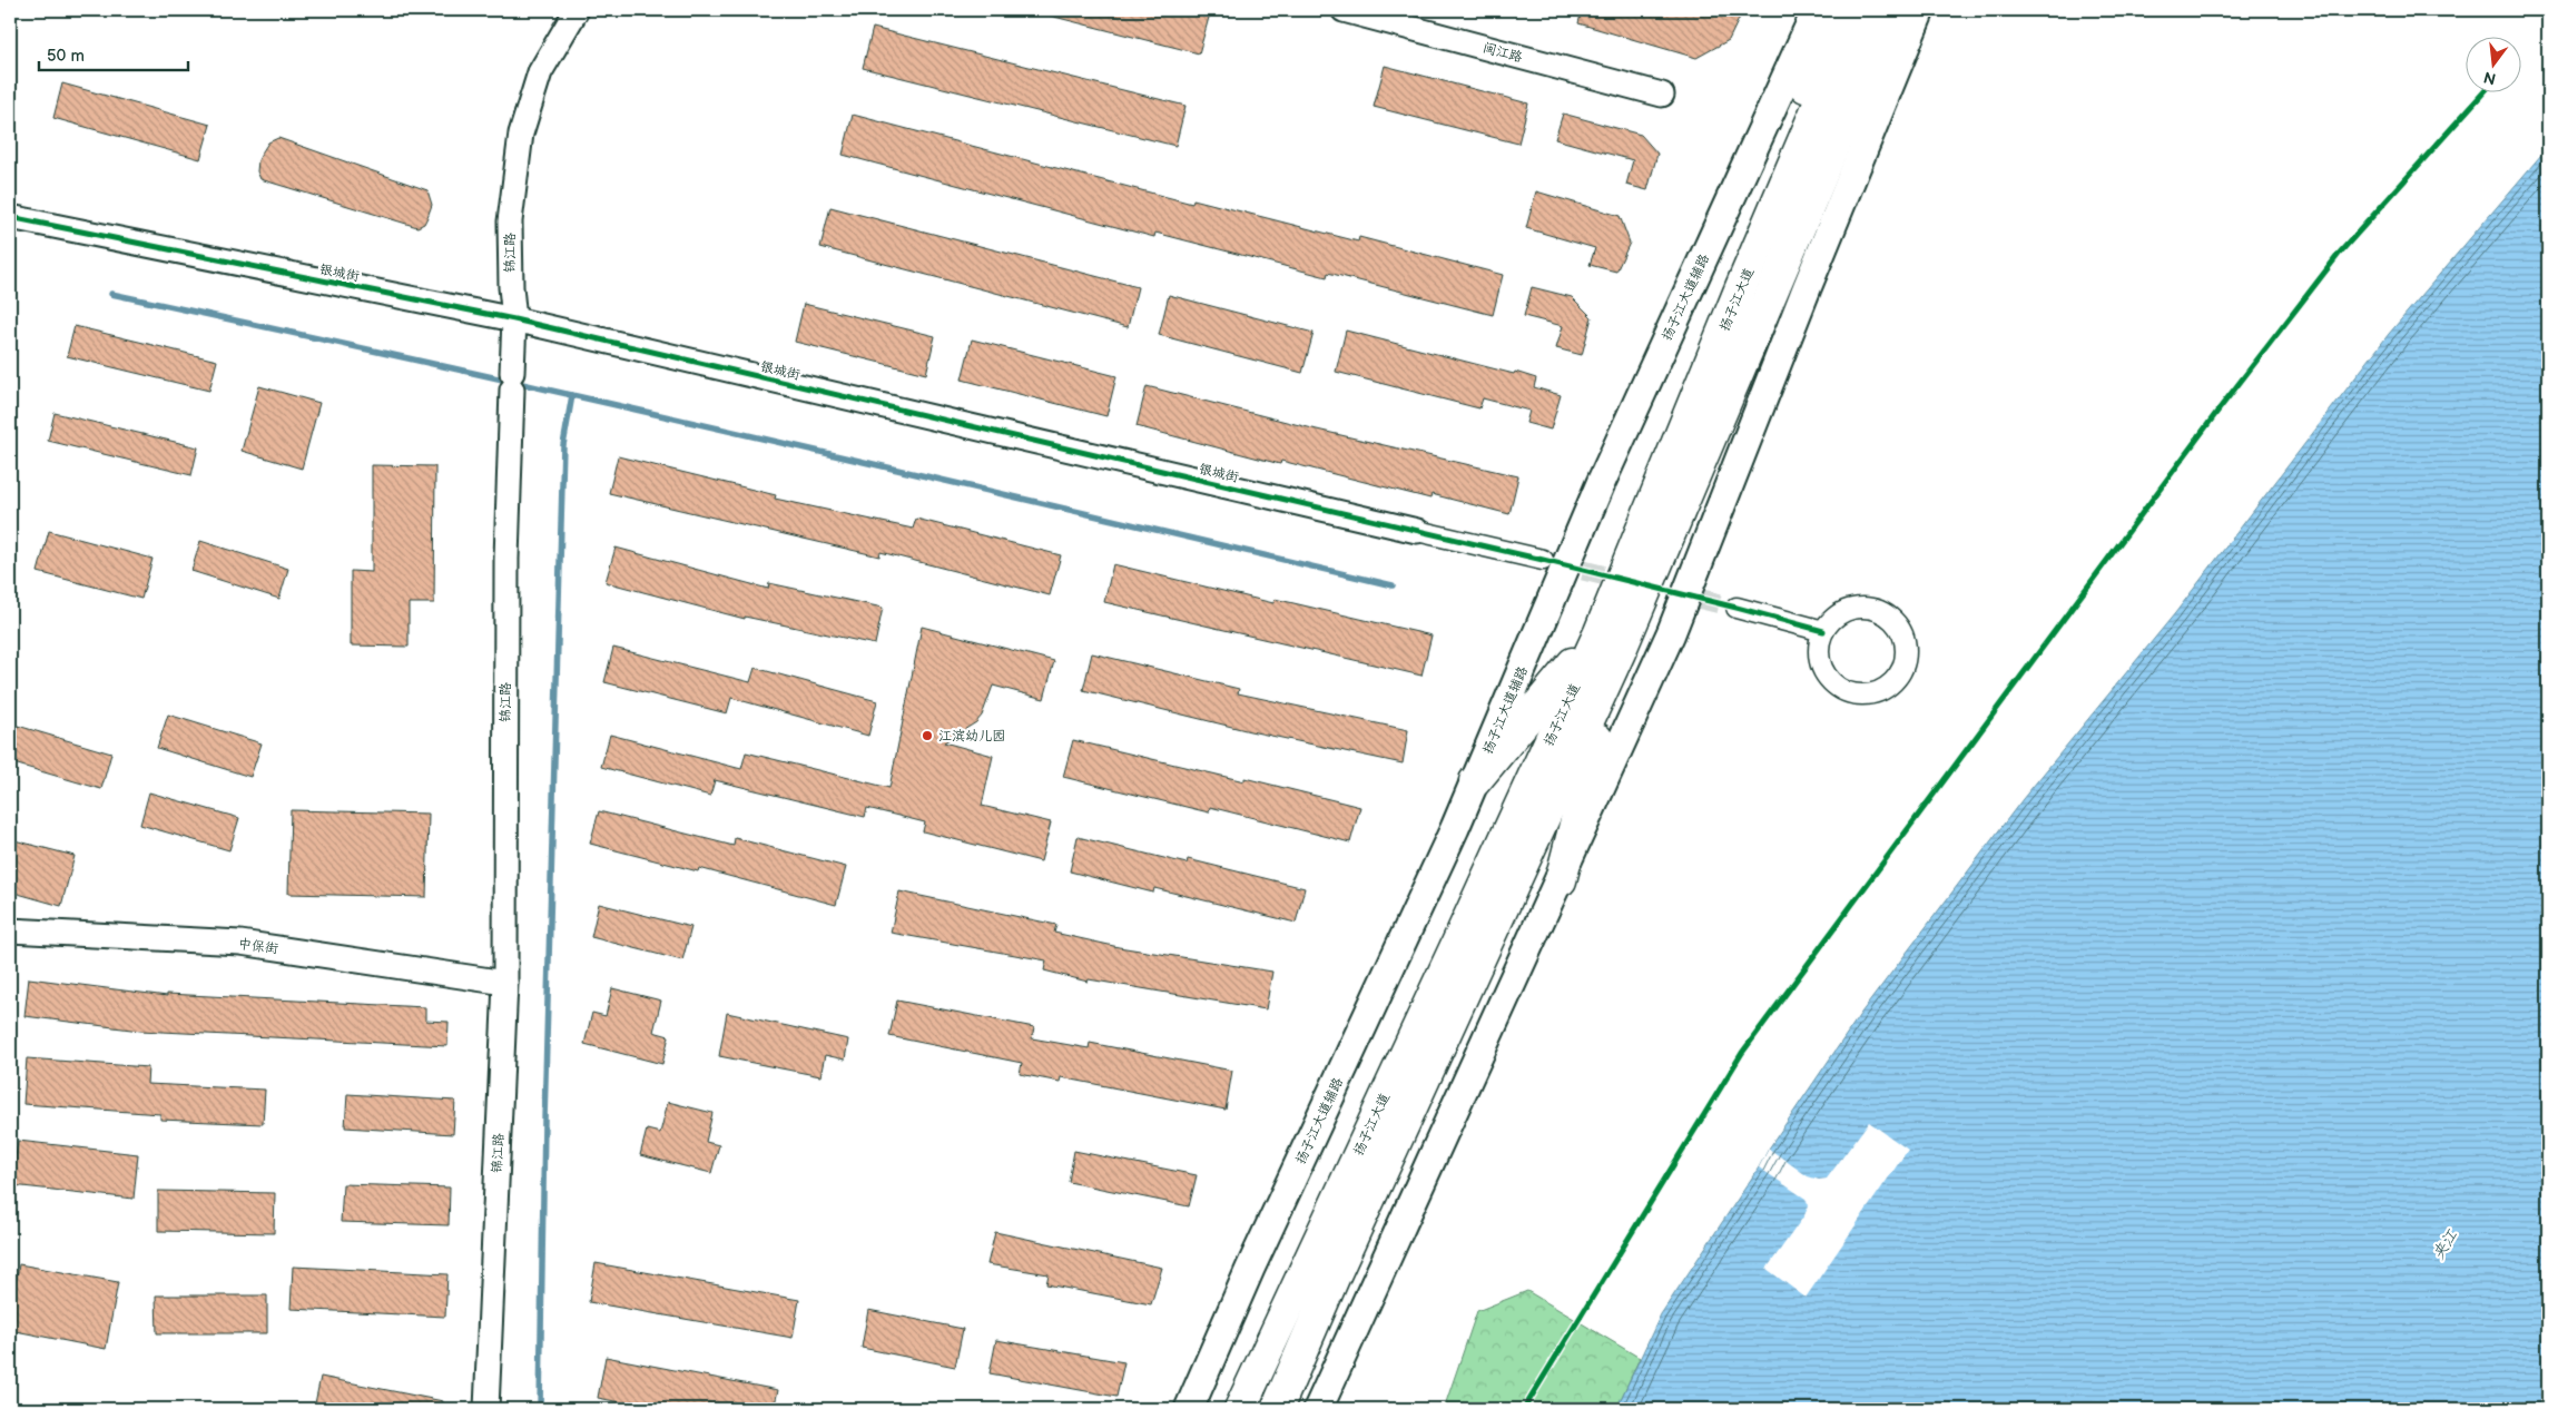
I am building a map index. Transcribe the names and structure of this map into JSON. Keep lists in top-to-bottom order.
{
  "streets": {
    "highway": ["扬子江大道"],
    "main road": ["扬子江大道辅路"],
    "street": [
      "闽江路",
      "锦江路",
      "银城街",
      "中保街"
    ]
  },
  "crossings": [
    ["锦江路", "银城街"],
    ["锦江路", "中保街"]
  ],
  "water": ["夹江"],
  "places": ["江滨幼儿园"],
  "scale_bar": "50 m",
  "north": "bottom"
}
